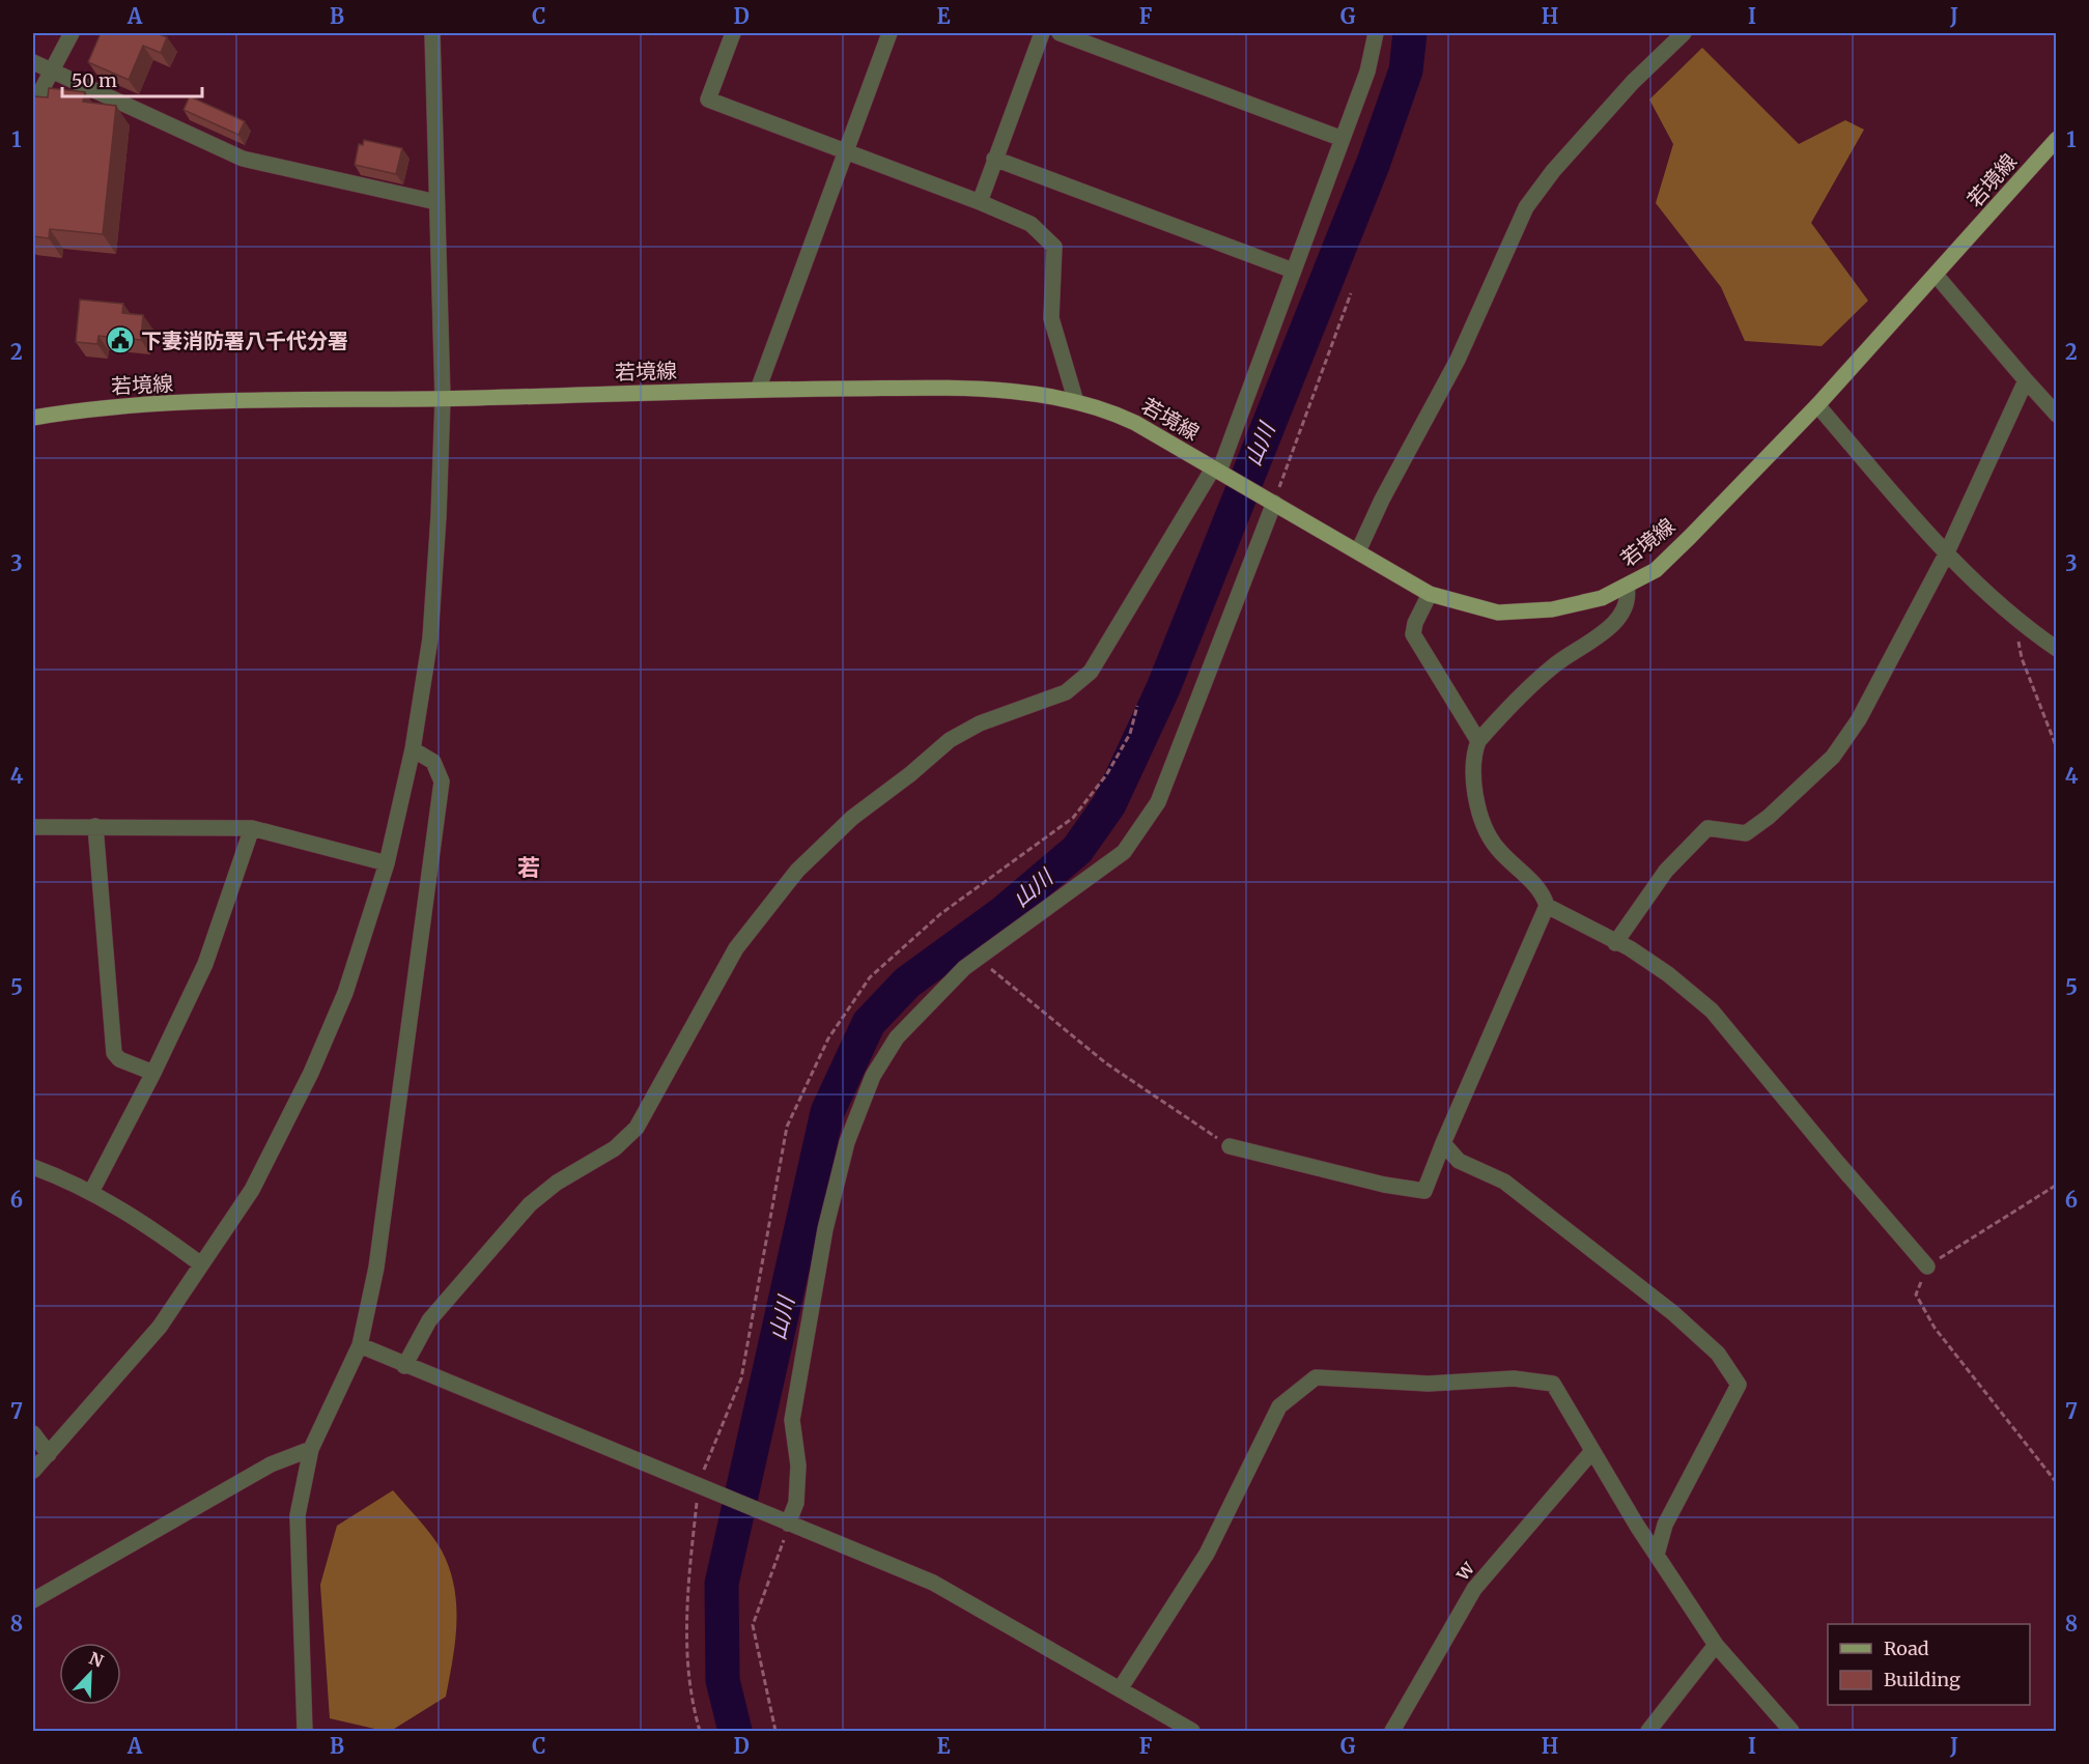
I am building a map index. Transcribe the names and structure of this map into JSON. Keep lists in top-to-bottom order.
{
  "streets": {
    "main road": ["若境線"],
    "street": ["w"]
  },
  "districts": ["若"],
  "water": ["山川"],
  "places": {
    "public building": ["下妻消防署八千代分署"]
  },
  "legend": ["Road", "Building"],
  "scale_bar": "50 m",
  "north": "top right",
  "grid": {
    "columns": [
      "A",
      "B",
      "C",
      "D",
      "E",
      "F",
      "G",
      "H",
      "I",
      "J"
    ],
    "rows": [
      "1",
      "2",
      "3",
      "4",
      "5",
      "6",
      "7",
      "8"
    ]
  }
}
